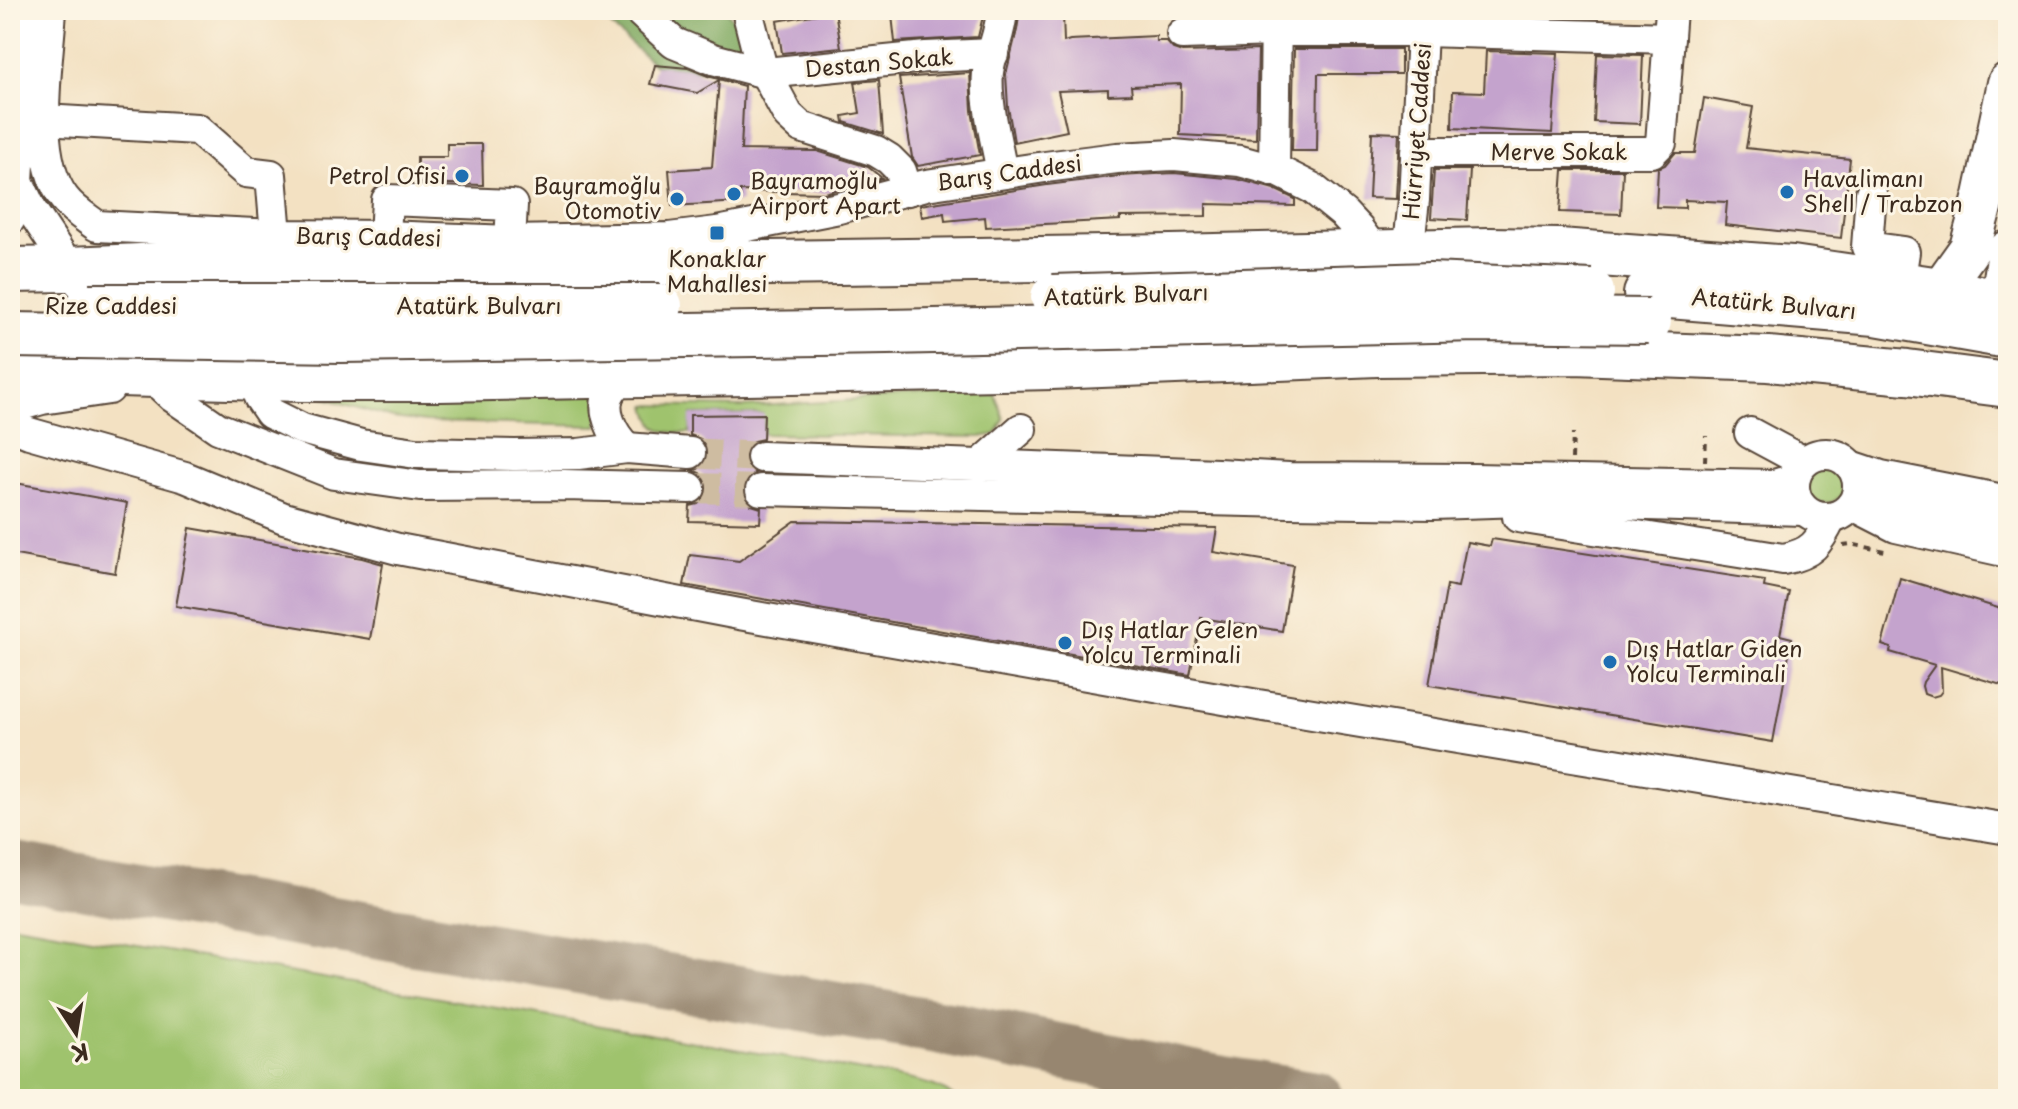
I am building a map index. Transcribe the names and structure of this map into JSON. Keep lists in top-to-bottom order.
{
  "streets": {
    "highway": ["Atatürk Bulvarı", "Rize Caddesi"],
    "street": [
      "Destan Sokak",
      "Hürriyet Caddesi",
      "Merve Sokak",
      "Barış Caddesi"
    ]
  },
  "crossings": [
    ["Hürriyet Caddesi", "Merve Sokak"],
    ["Hürriyet Caddesi", "Barış Caddesi"],
    ["Atatürk Bulvarı", "Rize Caddesi"]
  ],
  "places": {
    "other": [
      "Petrol Ofisi",
      "Havalimanı Shell / Trabzon",
      "Bayramoğlu Airport Apart",
      "Bayramoğlu Otomotiv",
      "Dış Hatlar Gelen Yolcu Terminali",
      "Dış Hatlar Giden Yolcu Terminali"
    ],
    "transit": ["Konaklar Mahallesi"]
  },
  "north": "bottom"
}
